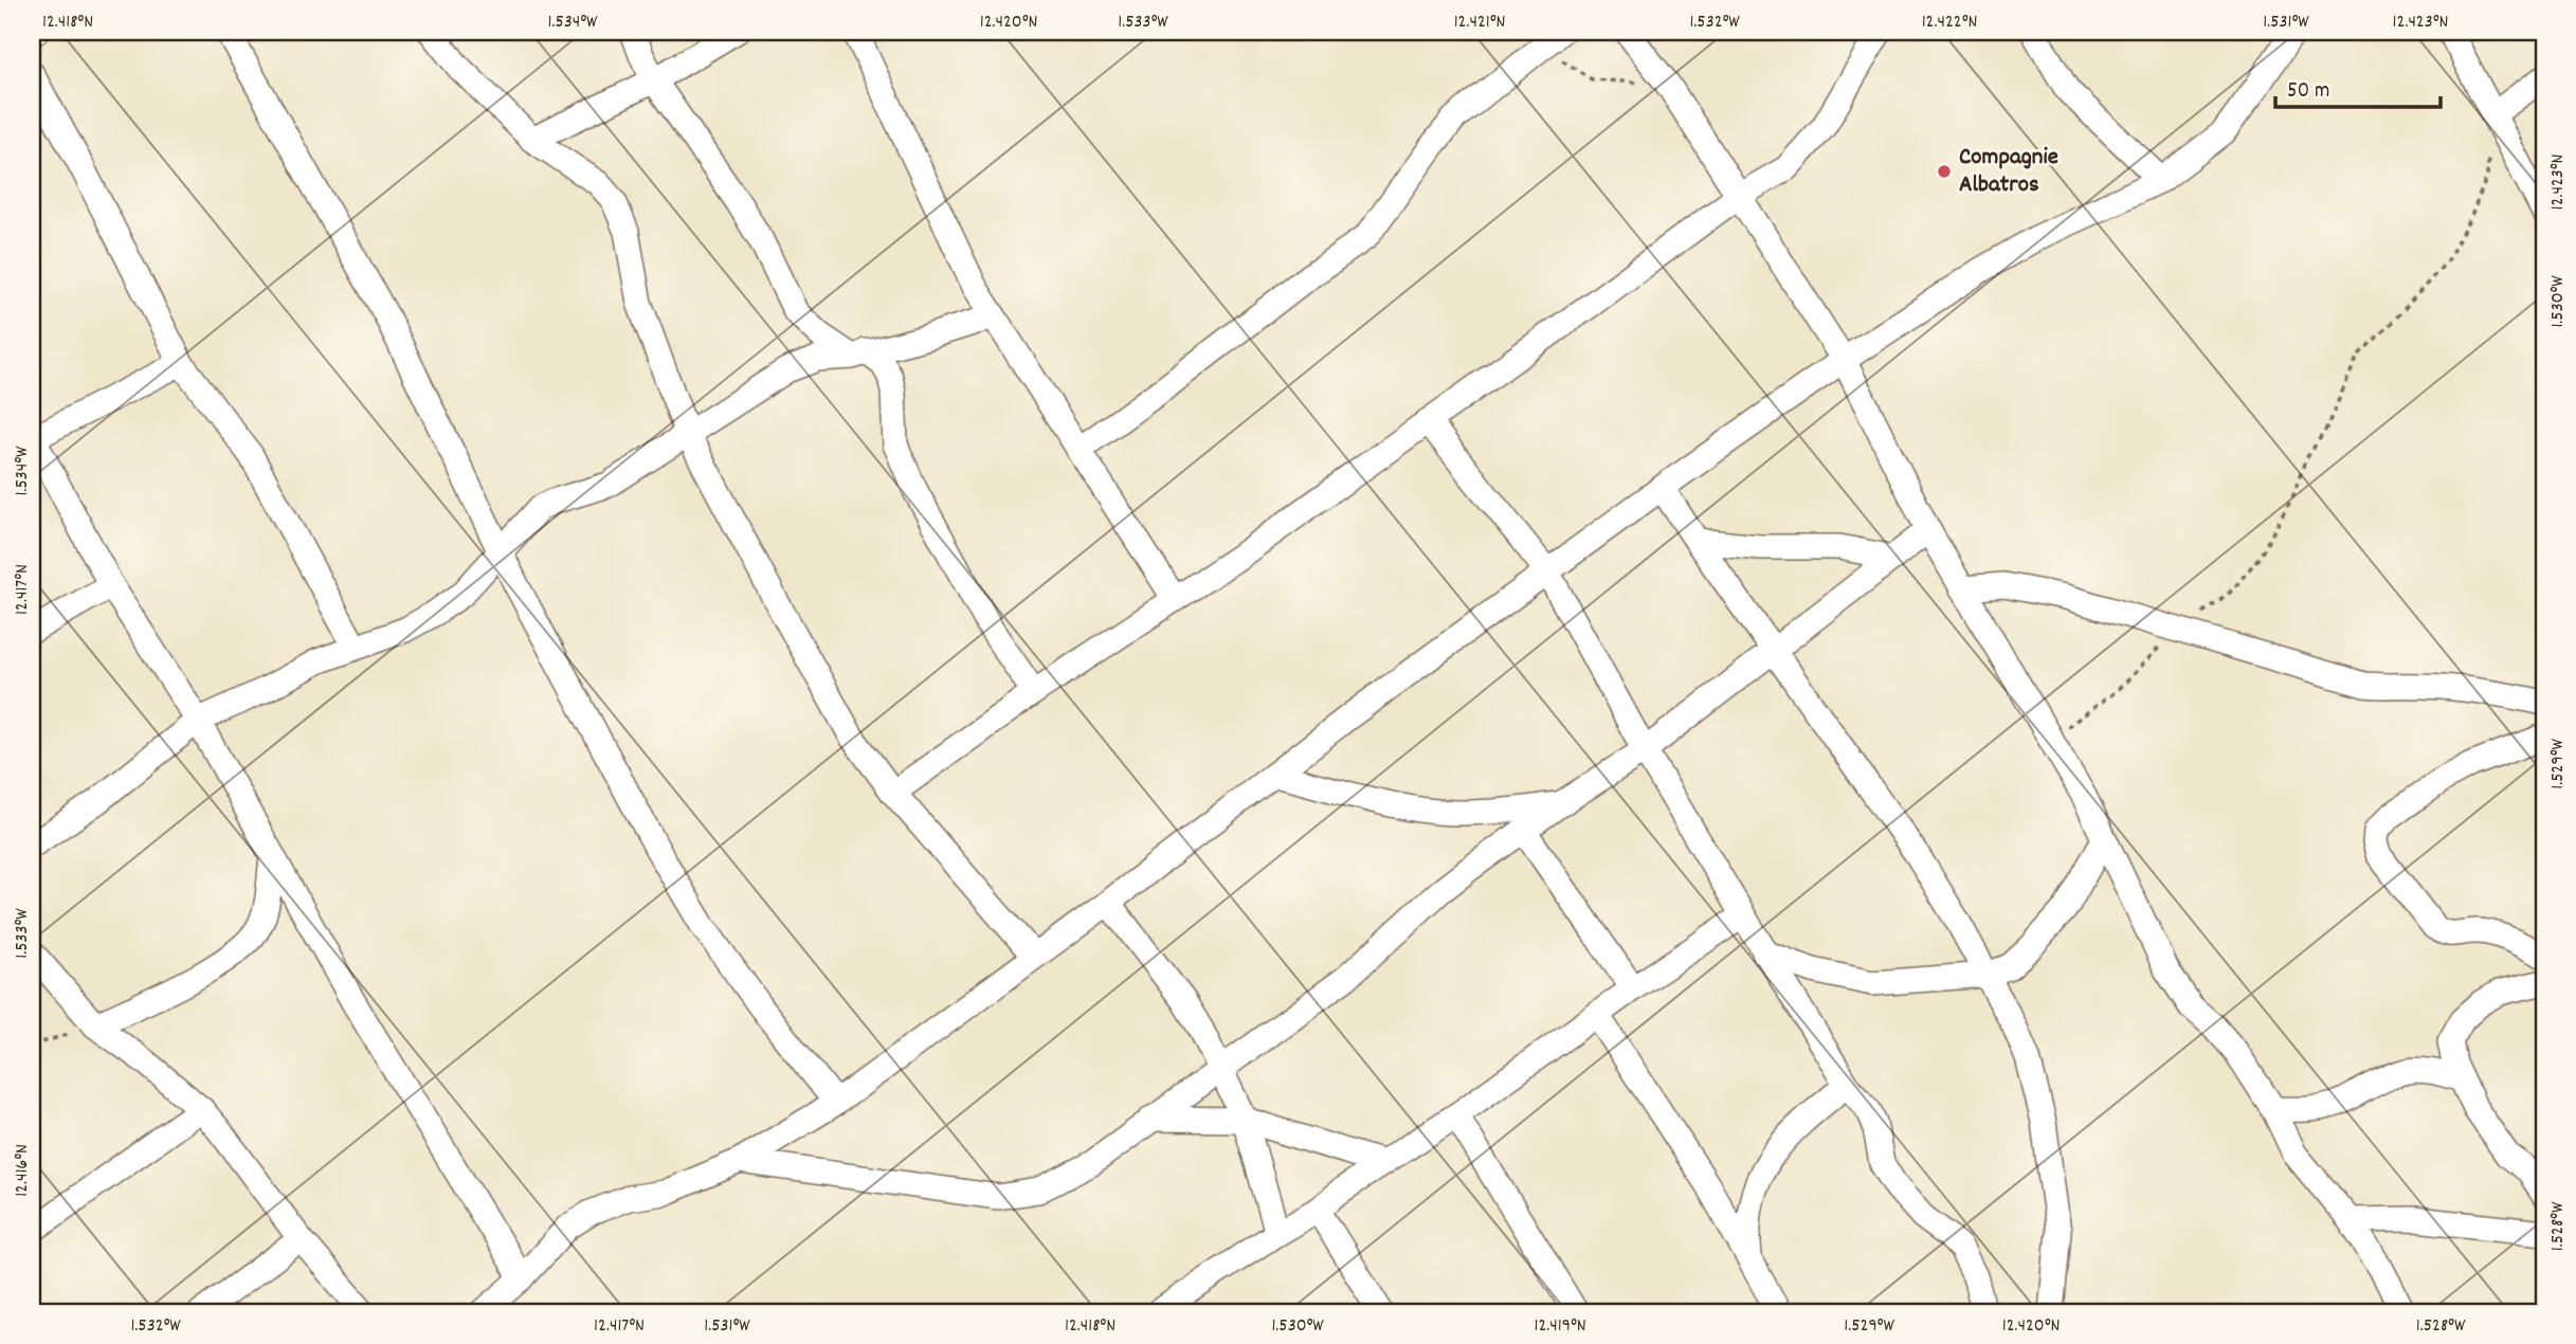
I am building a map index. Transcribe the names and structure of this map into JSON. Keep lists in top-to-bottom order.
{
  "places": ["Compagnie Albatros"],
  "scale_bar": "50 m",
  "coordinates": [
    "12.418°N",
    "1.534°W",
    "12.420°N",
    "1.533°W",
    "12.421°N",
    "1.532°W",
    "12.422°N",
    "1.531°W",
    "12.423°N",
    "1.530°W",
    "12.417°N",
    "1.529°W",
    "12.416°N",
    "1.528°W",
    "12.419°N"
  ]
}
